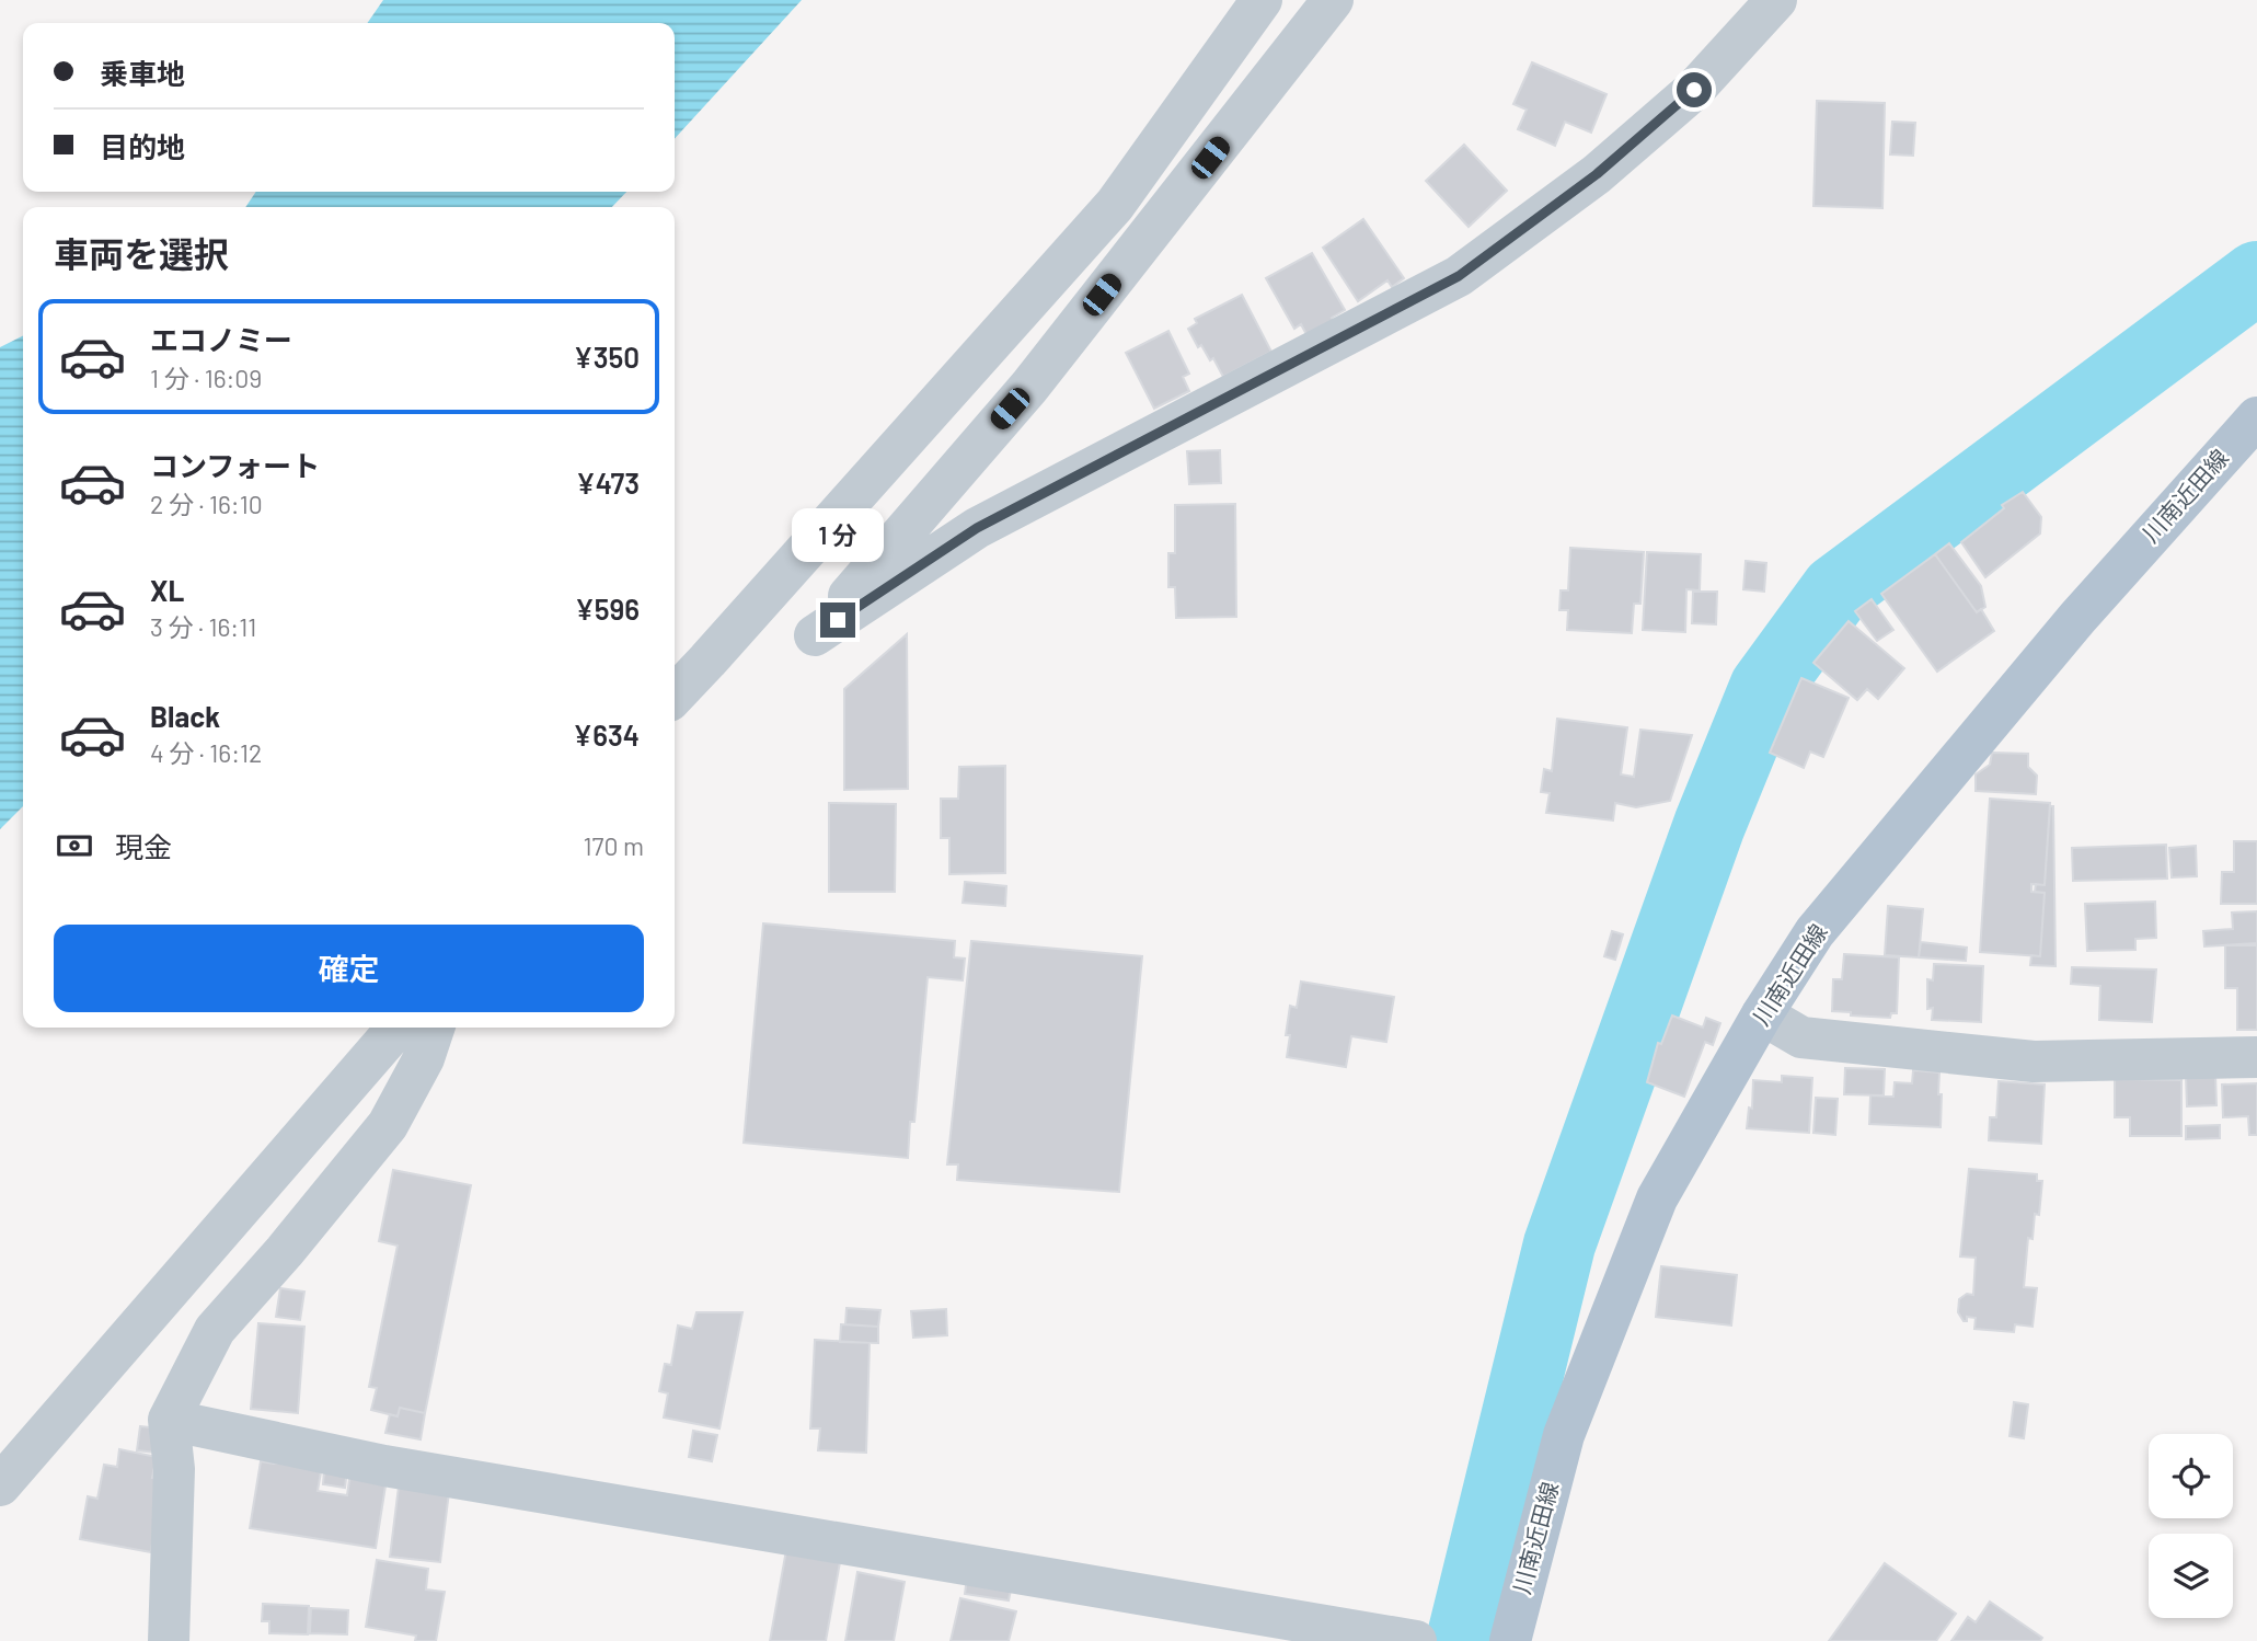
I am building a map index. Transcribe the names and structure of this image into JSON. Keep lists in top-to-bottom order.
{
  "streets": {
    "main road": ["川南近田線"]
  },
  "page": {
    "banner": ["乗車地", "目的地"],
    "heading": "車両を選択",
    "list": [
      {
        "name": "エコノミー",
        "note": "1 分 · 16:09",
        "value": "¥350"
      },
      {
        "name": "コンフォート",
        "note": "2 分 · 16:10",
        "value": "¥473"
      },
      {
        "name": "XL",
        "note": "3 分 · 16:11",
        "value": "¥596"
      },
      {
        "name": "Black",
        "note": "4 分 · 16:12",
        "value": "¥634"
      }
    ],
    "bubble": "1 分",
    "pay": ["現金", "170 m"],
    "buttons": "確定"
  }
}
